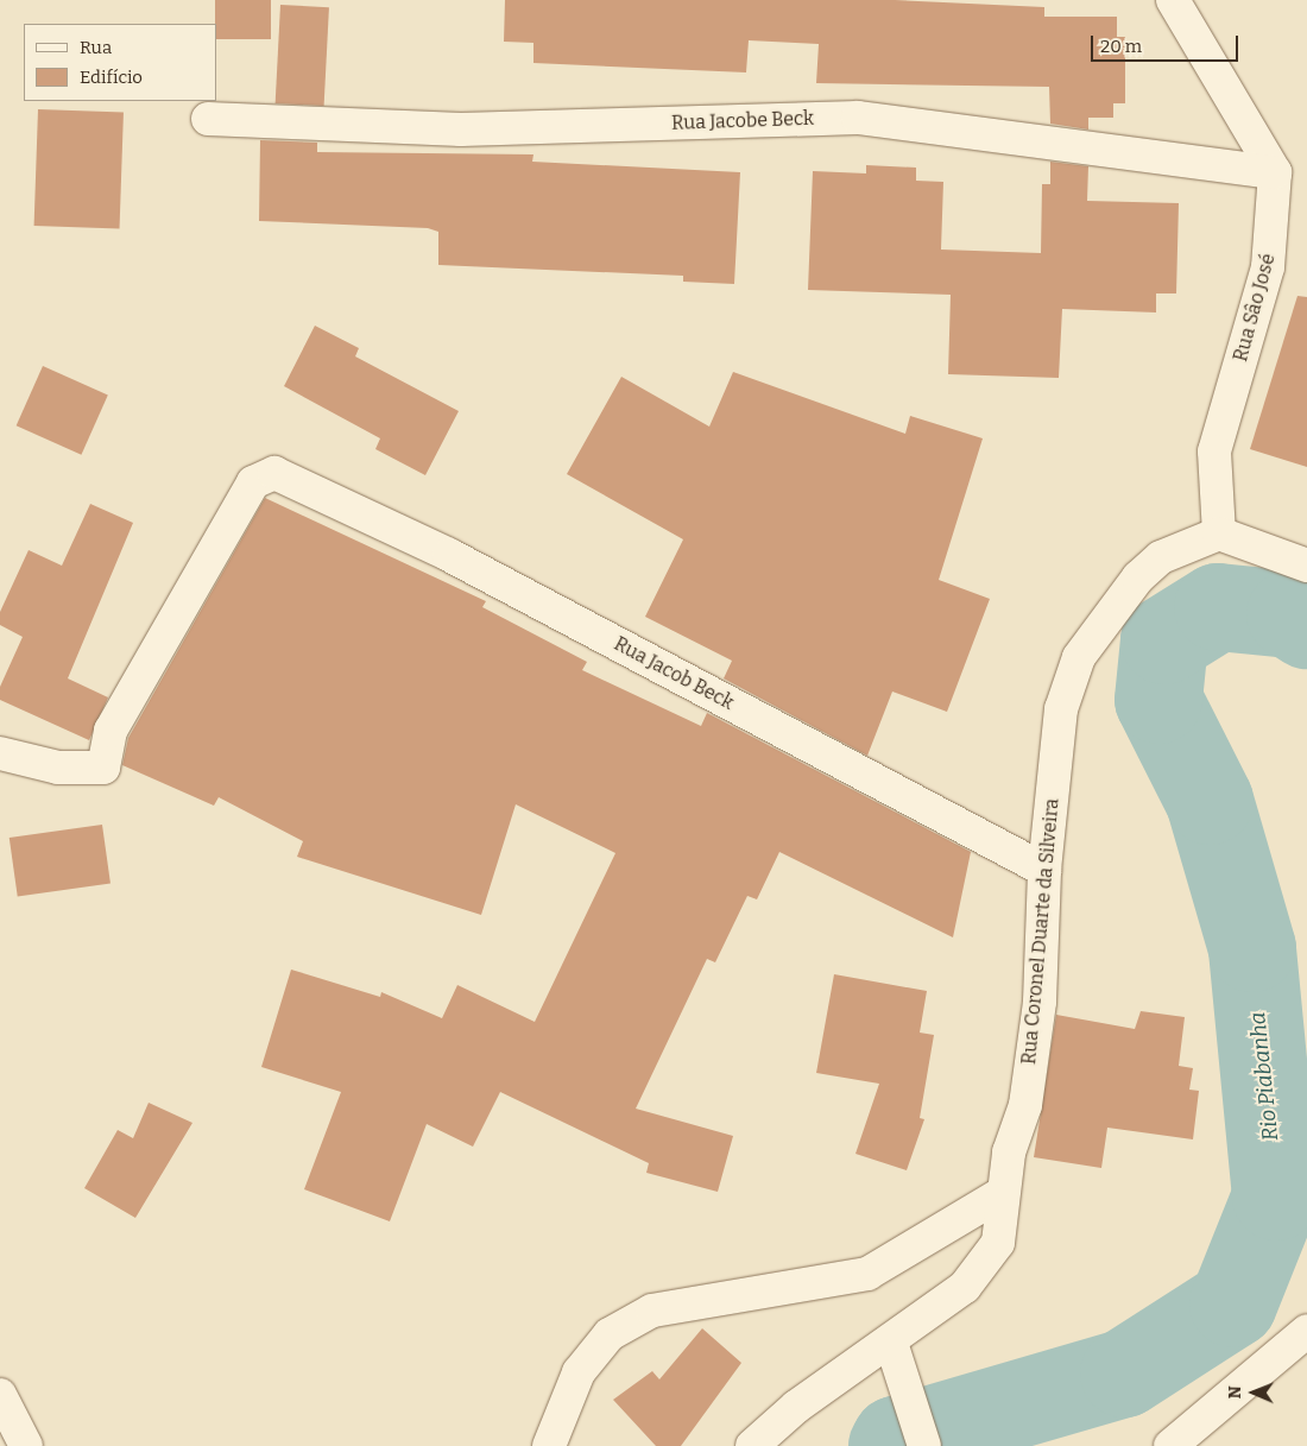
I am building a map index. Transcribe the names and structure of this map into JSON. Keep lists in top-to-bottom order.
{
  "streets": {
    "street": [
      "Rua Jacobe Beck",
      "Rua Sâo José",
      "Rua Jacob Beck",
      "Rua Coronel Duarte da Silveira"
    ]
  },
  "crossings": [
    ["Rua Jacobe Beck", "Rua Sâo José"],
    ["Rua Sâo José", "Rua Coronel Duarte da Silveira"],
    ["Rua Jacob Beck", "Rua Coronel Duarte da Silveira"]
  ],
  "water": ["Rio Piabanha"],
  "legend": ["Rua", "Edifício"],
  "scale_bar": "20 m",
  "north": "left"
}
